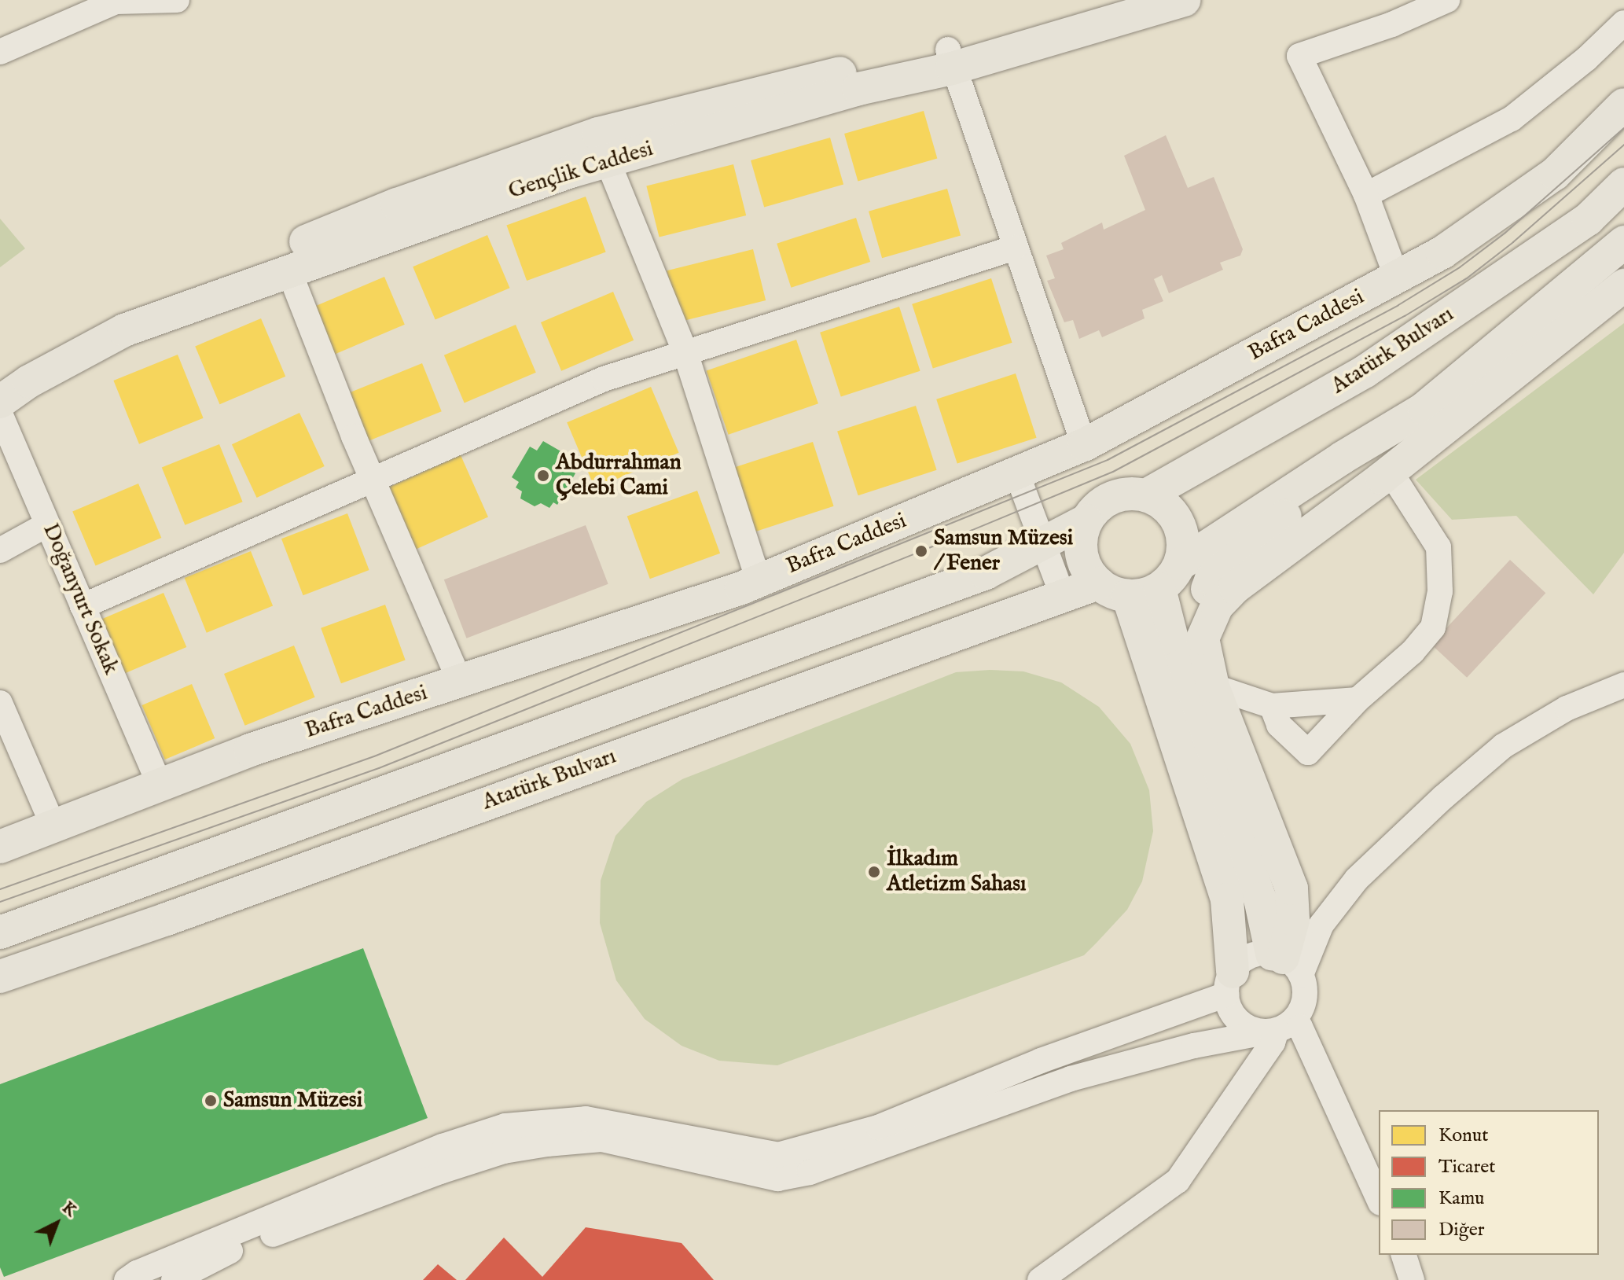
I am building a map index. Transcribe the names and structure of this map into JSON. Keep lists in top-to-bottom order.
{
  "streets": {
    "main road": ["Gençlik Caddesi", "Bafra Caddesi", "Atatürk Bulvarı"],
    "street": ["Doğanyurt Sokak"]
  },
  "crossings": [
    ["Bafra Caddesi", "Doğanyurt Sokak"]
  ],
  "places": [
    "Abdurrahman Çelebi Cami",
    "Samsun Müzesi / Fener",
    "İlkadım Atletizm Sahası",
    "Samsun Müzesi"
  ],
  "legend": [
    "Konut",
    "Ticaret",
    "Kamu",
    "Diğer"
  ],
  "north": "top right"
}
